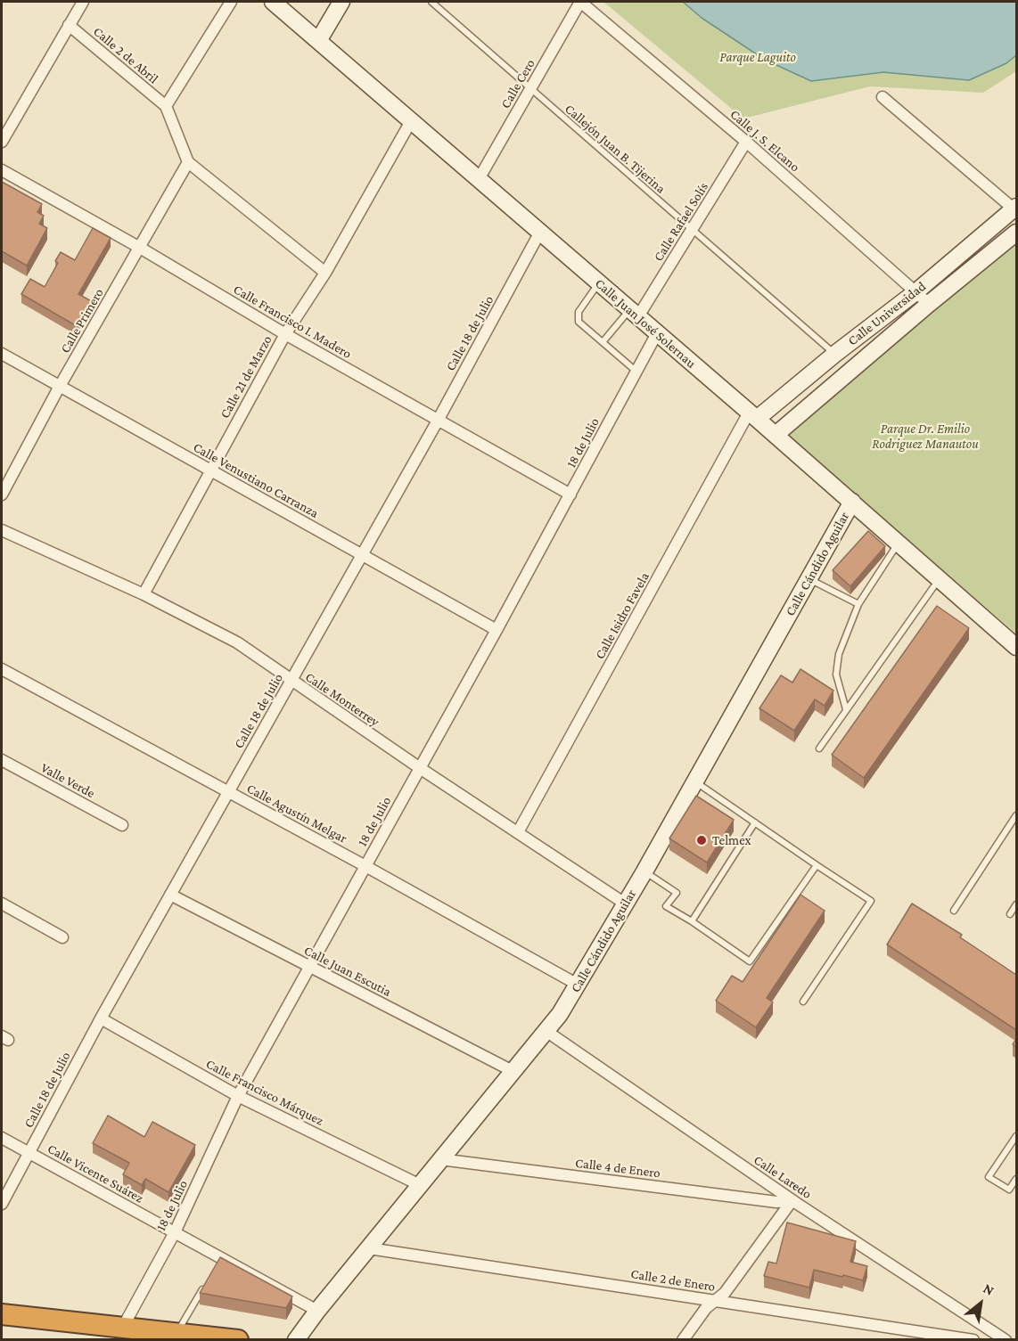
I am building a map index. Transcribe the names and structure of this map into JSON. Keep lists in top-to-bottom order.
{
  "streets": {
    "street": [
      "Calle 2 de Abril",
      "Calle Cero",
      "Calle J. S. Elcano",
      "Calle Rafael Solís",
      "Calle Universidad",
      "Calle Primero",
      "Calle Francisco I. Madero",
      "Calle Juan José Solernau",
      "Calle 18 de Julio",
      "Calle 21 de Marzo",
      "18 de Julio",
      "Calle Venustiano Carranza",
      "Calle Cándido Aguilar",
      "Calle Isidro Favela",
      "Calle Monterrey",
      "Valle Verde",
      "Calle Agustín Melgar",
      "Calle Juan Escutia",
      "Calle Francisco Márquez",
      "Calle 4 de Enero",
      "Calle Vicente Suárez",
      "Calle Laredo",
      "Calle 2 de Enero"
    ],
    "lane": ["Callejón Juan B. Tijerina"]
  },
  "crossings": [
    ["Calle Cero", "Calle J. S. Elcano"],
    ["Calle Cero", "Callejón Juan B. Tijerina"],
    ["Calle Cero", "Calle Juan José Solernau"],
    ["Calle J. S. Elcano", "Calle Rafael Solís"],
    ["Calle J. S. Elcano", "Calle Universidad"],
    ["Callejón Juan B. Tijerina", "Calle Rafael Solís"],
    ["Callejón Juan B. Tijerina", "Calle Universidad"],
    ["Calle Rafael Solís", "Calle Juan José Solernau"],
    ["Calle Universidad", "Calle Juan José Solernau"],
    ["Calle Universidad", "Calle Isidro Favela"],
    ["Calle Primero", "Calle Francisco I. Madero"],
    ["Calle Primero", "Calle Venustiano Carranza"],
    ["Calle Francisco I. Madero", "Calle 18 de Julio"],
    ["Calle Francisco I. Madero", "Calle 21 de Marzo"],
    ["Calle Francisco I. Madero", "18 de Julio"],
    ["Calle Juan José Solernau", "Calle 18 de Julio"],
    ["Calle Juan José Solernau", "Calle 21 de Marzo"],
    ["Calle Juan José Solernau", "18 de Julio"],
    ["Calle Juan José Solernau", "Calle Cándido Aguilar"],
    ["Calle Juan José Solernau", "Calle Isidro Favela"],
    ["Calle 18 de Julio", "Calle Venustiano Carranza"],
    ["Calle 18 de Julio", "Calle Monterrey"],
    ["Calle 18 de Julio", "Calle Agustín Melgar"],
    ["Calle 18 de Julio", "Calle Juan Escutia"],
    ["Calle 18 de Julio", "Calle Francisco Márquez"],
    ["Calle 18 de Julio", "Calle Vicente Suárez"],
    ["Calle 21 de Marzo", "Calle Venustiano Carranza"],
    ["Calle 21 de Marzo", "Calle Monterrey"],
    ["18 de Julio", "Calle Venustiano Carranza"],
    ["18 de Julio", "Calle Monterrey"],
    ["18 de Julio", "Calle Agustín Melgar"],
    ["18 de Julio", "Calle Juan Escutia"],
    ["18 de Julio", "Calle Francisco Márquez"],
    ["18 de Julio", "Calle Vicente Suárez"],
    ["Calle Cándido Aguilar", "Calle Monterrey"],
    ["Calle Cándido Aguilar", "Calle Agustín Melgar"],
    ["Calle Cándido Aguilar", "Calle Juan Escutia"],
    ["Calle Cándido Aguilar", "Calle Francisco Márquez"],
    ["Calle Cándido Aguilar", "Calle 4 de Enero"],
    ["Calle Cándido Aguilar", "Calle Vicente Suárez"],
    ["Calle Cándido Aguilar", "Calle Laredo"],
    ["Calle Cándido Aguilar", "Calle 2 de Enero"],
    ["Calle Isidro Favela", "Calle Monterrey"],
    ["Calle 4 de Enero", "Calle Laredo"]
  ],
  "parks": ["Parque Laguito", "Parque Dr. Emilio Rodriguez Manautou"],
  "places": ["Telmex"],
  "north": "top right"
}
